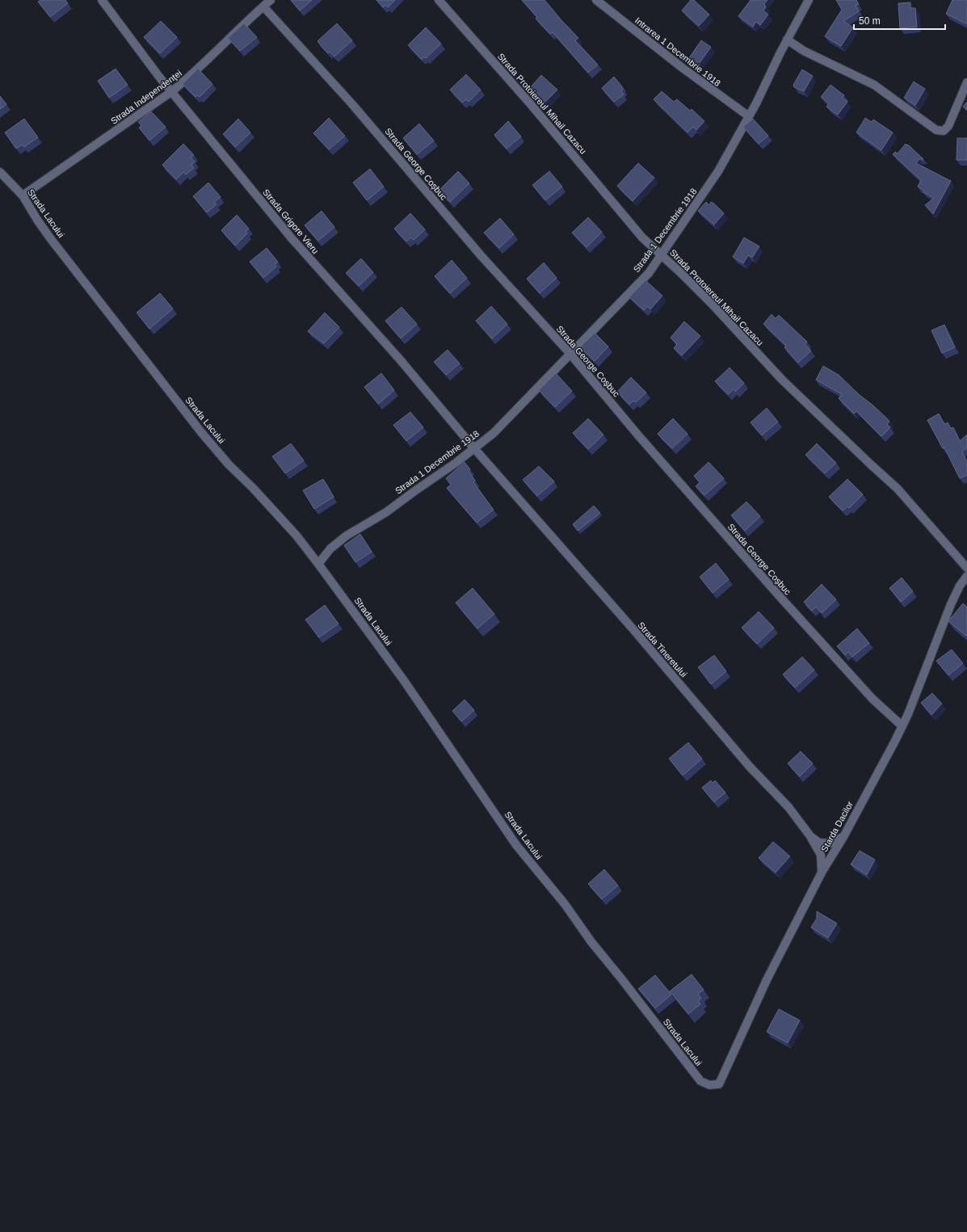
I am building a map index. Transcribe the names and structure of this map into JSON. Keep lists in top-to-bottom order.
{
  "streets": {
    "street": [
      "Intrarea 1 Decembrie 1918",
      "Strada Independenţei",
      "Strada Protoiereul Mihail Cazacu",
      "Strada George Coșbuc",
      "Strada Lacului",
      "Strada Grigore Vieru",
      "Strada 1 Decembrie 1918",
      "Strada Tineretului",
      "Starda Dacilor"
    ]
  },
  "crossings": [
    ["Intrarea 1 Decembrie 1918", "Strada 1 Decembrie 1918"],
    ["Strada Independenţei", "Strada George Coșbuc"],
    ["Strada Independenţei", "Strada Lacului"],
    ["Strada Independenţei", "Strada Grigore Vieru"],
    ["Strada Protoiereul Mihail Cazacu", "Strada 1 Decembrie 1918"],
    ["Strada George Coșbuc", "Strada 1 Decembrie 1918"],
    ["Strada George Coșbuc", "Starda Dacilor"],
    ["Strada Lacului", "Strada 1 Decembrie 1918"],
    ["Strada Lacului", "Starda Dacilor"],
    ["Strada Grigore Vieru", "Strada 1 Decembrie 1918"],
    ["Strada Grigore Vieru", "Strada Tineretului"],
    ["Strada 1 Decembrie 1918", "Strada Tineretului"],
    ["Strada Tineretului", "Starda Dacilor"]
  ],
  "scale_bar": "50 m"
}
